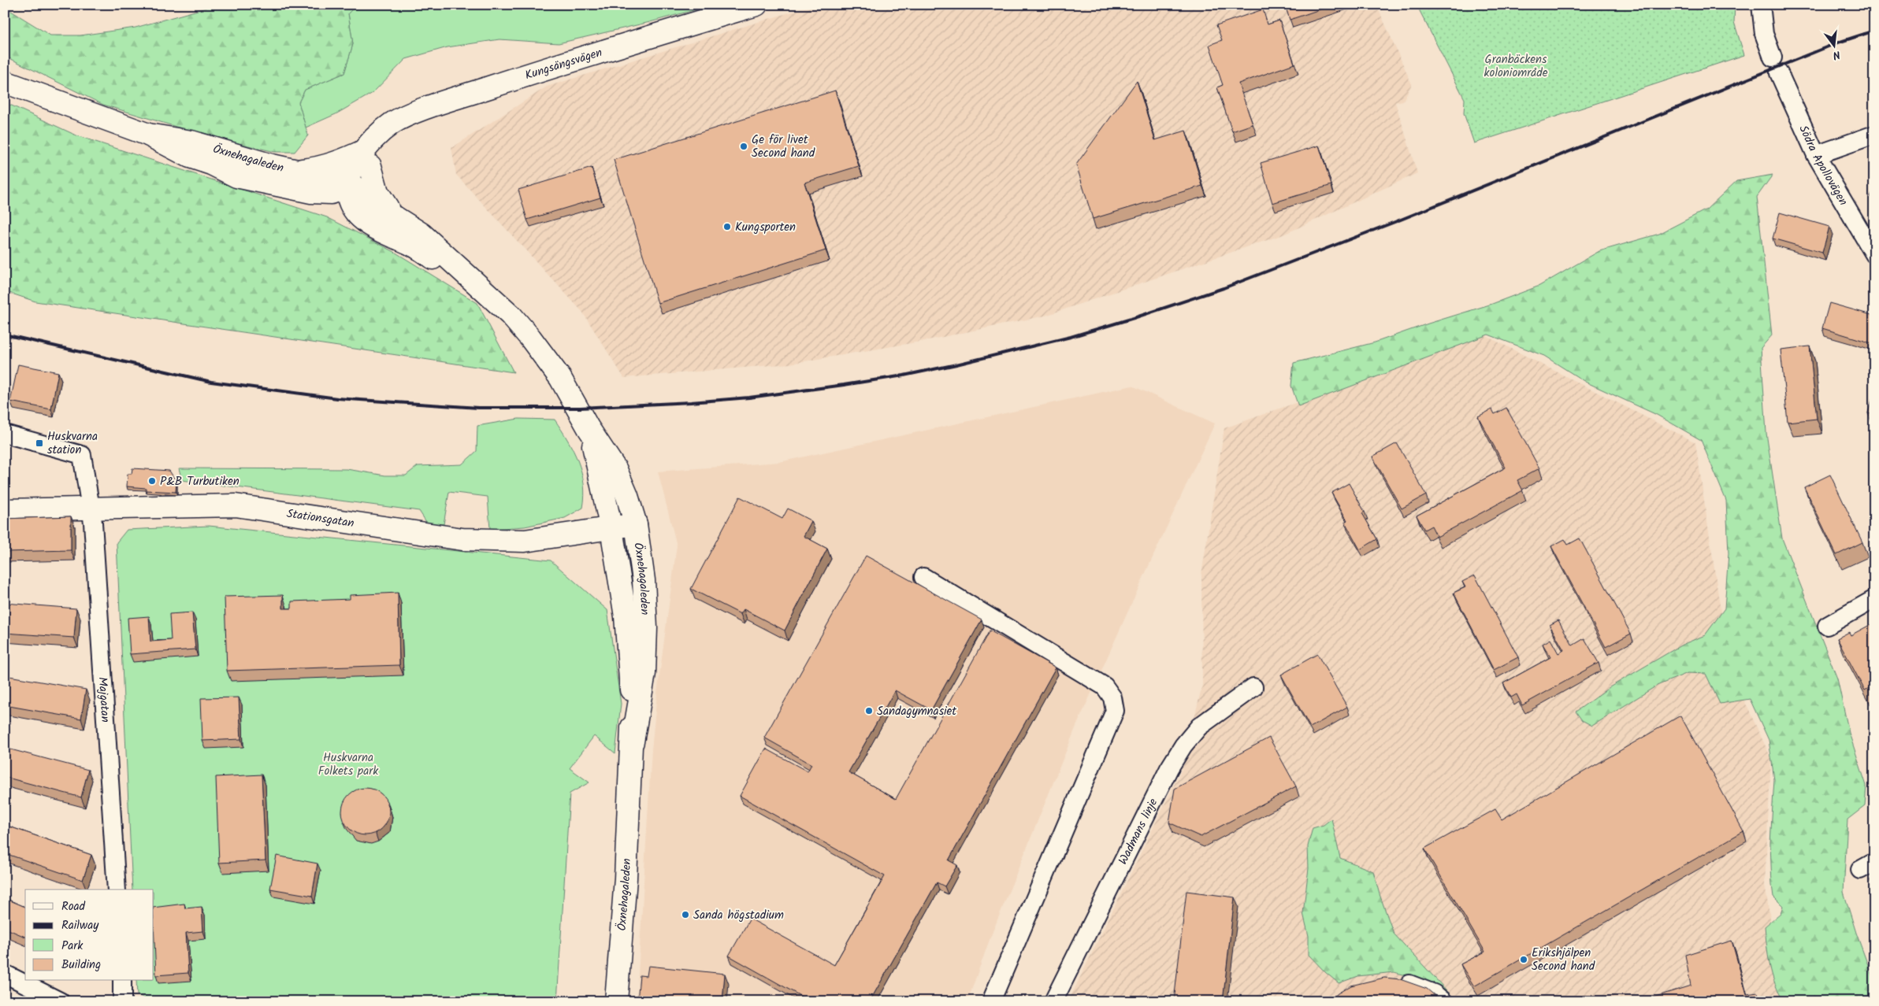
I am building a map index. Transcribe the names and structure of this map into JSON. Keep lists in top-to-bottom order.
{
  "streets": {
    "street": [
      "Kungsängsvägen",
      "Öxnehagaleden",
      "Södra Apollovägen",
      "Stationsgatan",
      "Majgatan",
      "Wadmans linje"
    ]
  },
  "crossings": [
    ["Kungsängsvägen", "Öxnehagaleden"],
    ["Öxnehagaleden", "Stationsgatan"],
    ["Stationsgatan", "Majgatan"]
  ],
  "parks": ["Granbäckens koloniområde", "Huskvarna Folkets park"],
  "places": {
    "other": [
      "Ge för livet Second hand",
      "Kungsporten",
      "P&B Turbutiken",
      "Sandagymnasiet",
      "Sanda högstadium",
      "Erikshjälpen Second hand"
    ],
    "transit": ["Huskvarna station"]
  },
  "legend": [
    "Road",
    "Railway",
    "Park",
    "Building"
  ],
  "north": "bottom"
}
